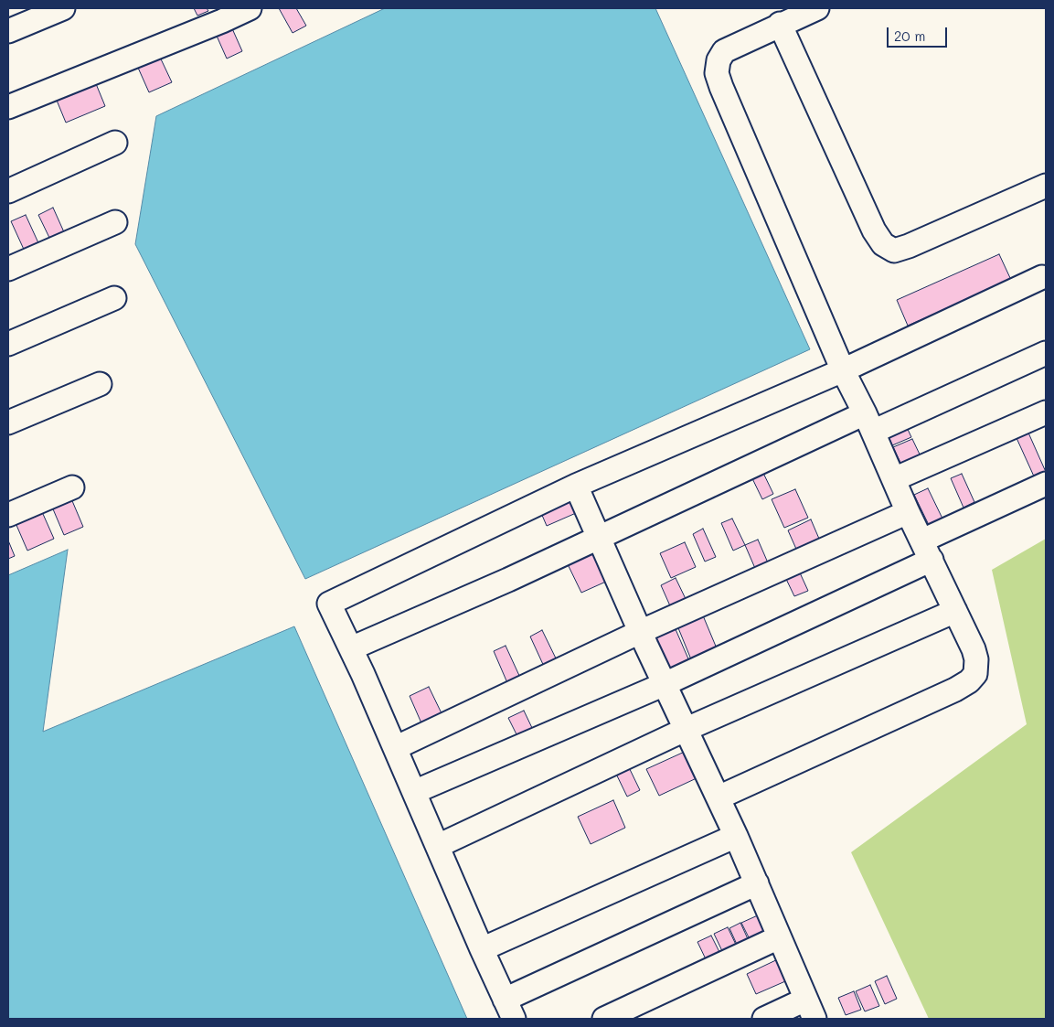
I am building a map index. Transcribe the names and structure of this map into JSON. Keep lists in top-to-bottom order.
{
  "scale_bar": "20 m"
}
